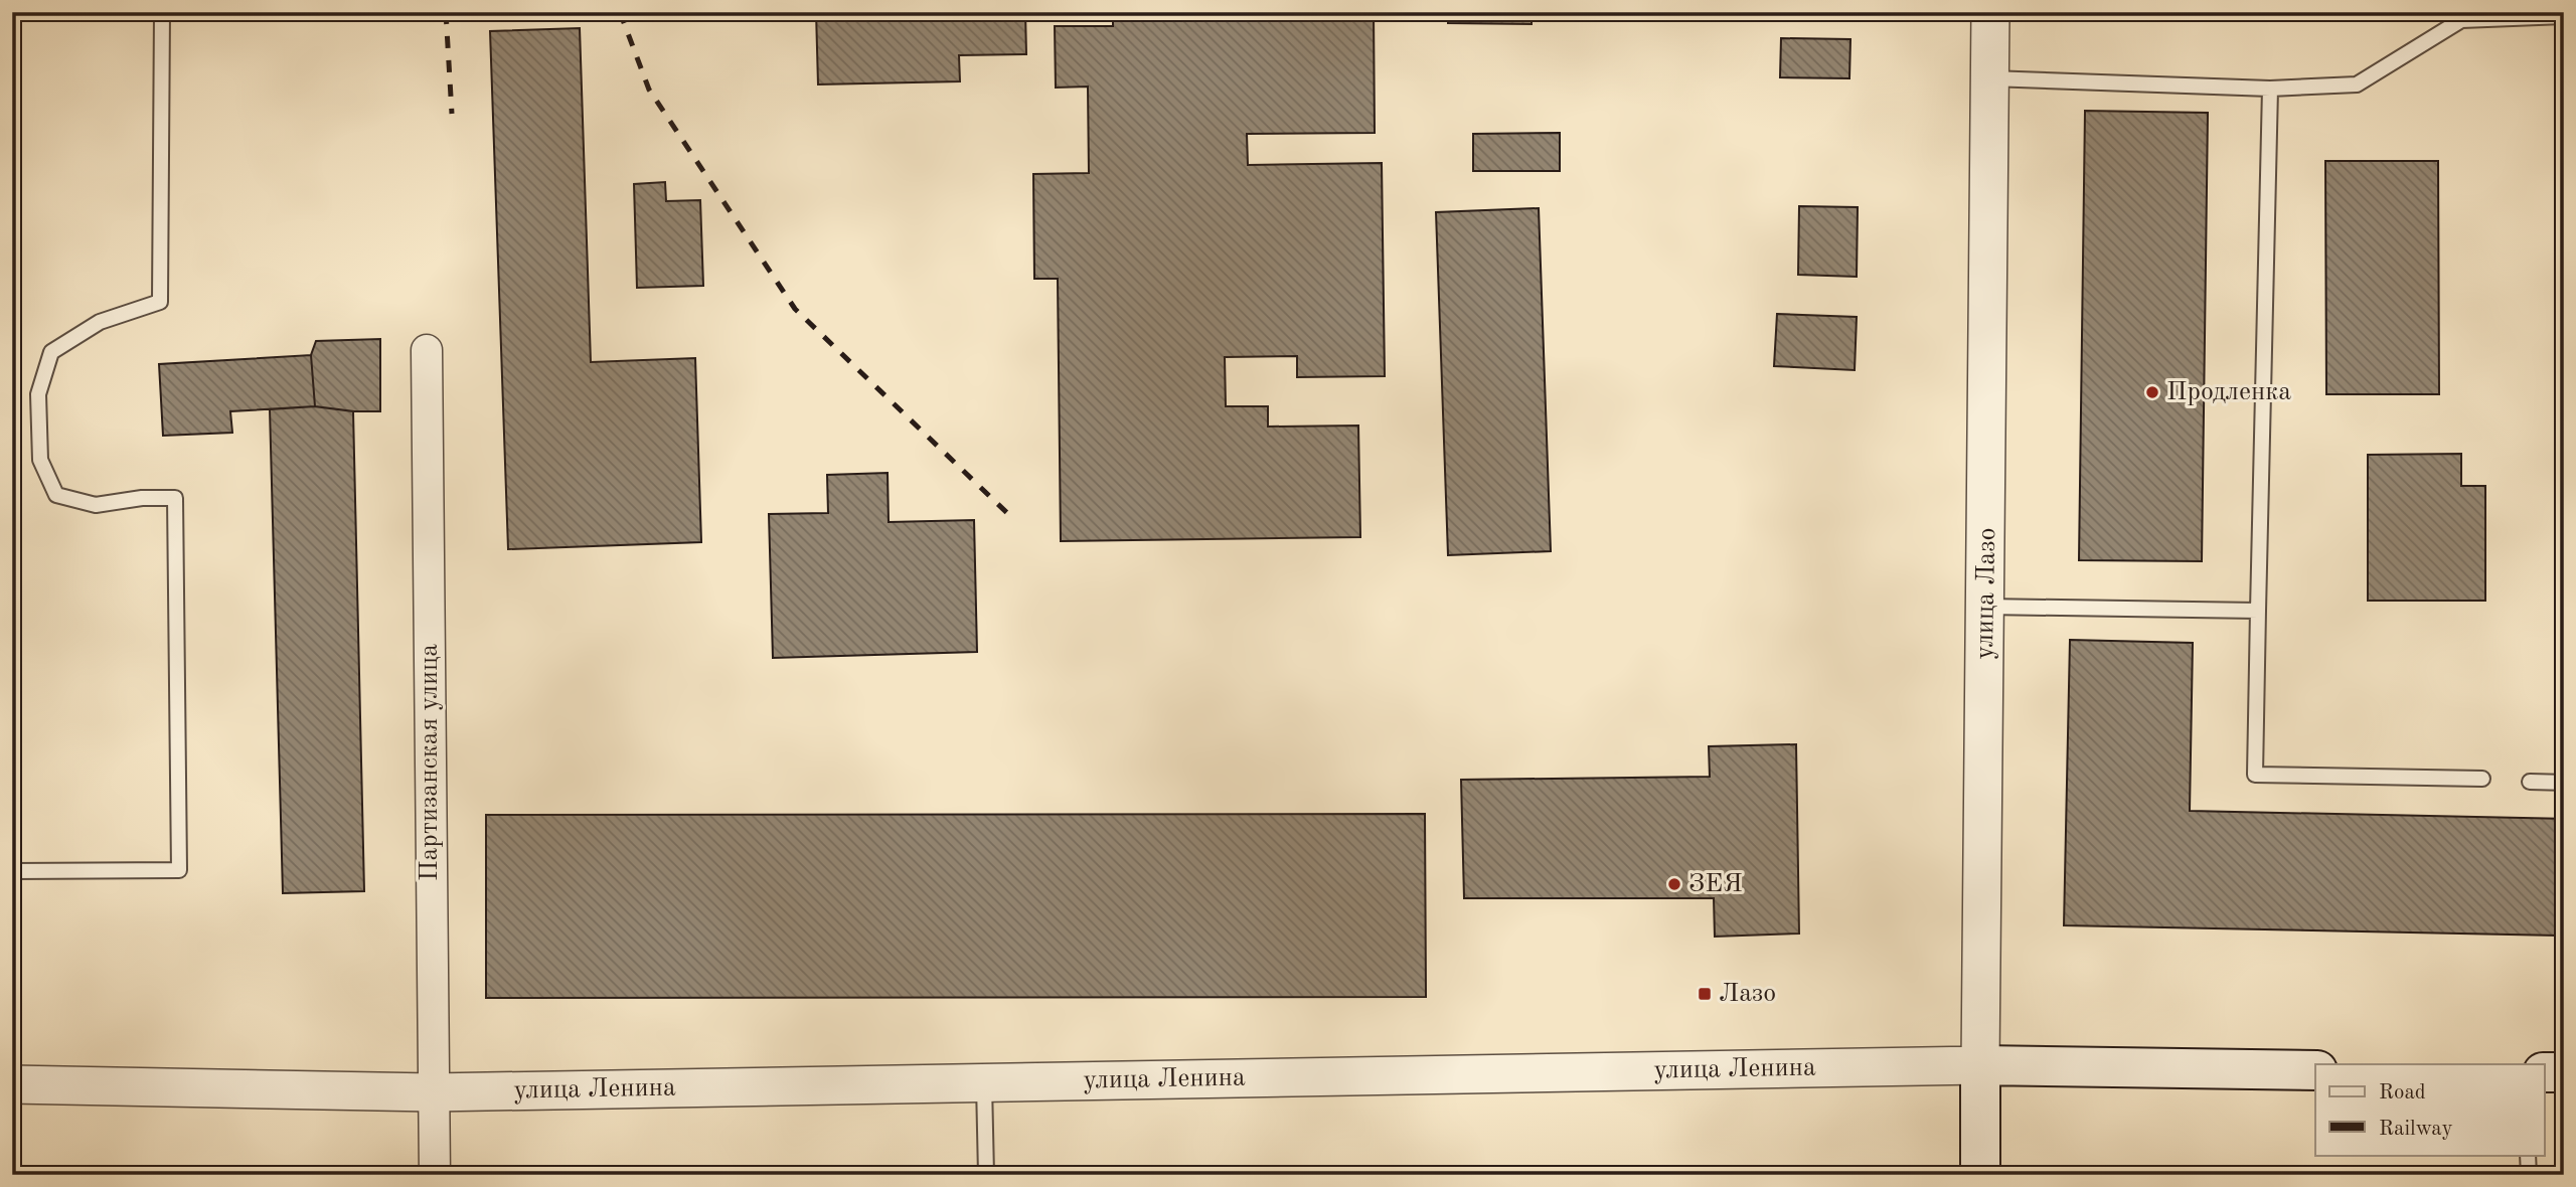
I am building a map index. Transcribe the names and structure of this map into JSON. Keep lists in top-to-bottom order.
{
  "streets": {
    "main road": ["улица Лазо", "улица Ленина"],
    "street": ["Партизанская улица"]
  },
  "crossings": [
    ["улица Лазо", "улица Ленина"],
    ["Партизанская улица", "улица Ленина"]
  ],
  "places": {
    "other": ["Продленка", "ЗЕЯ"],
    "transit": ["Лазо"]
  },
  "legend": ["Road", "Railway"]
}
